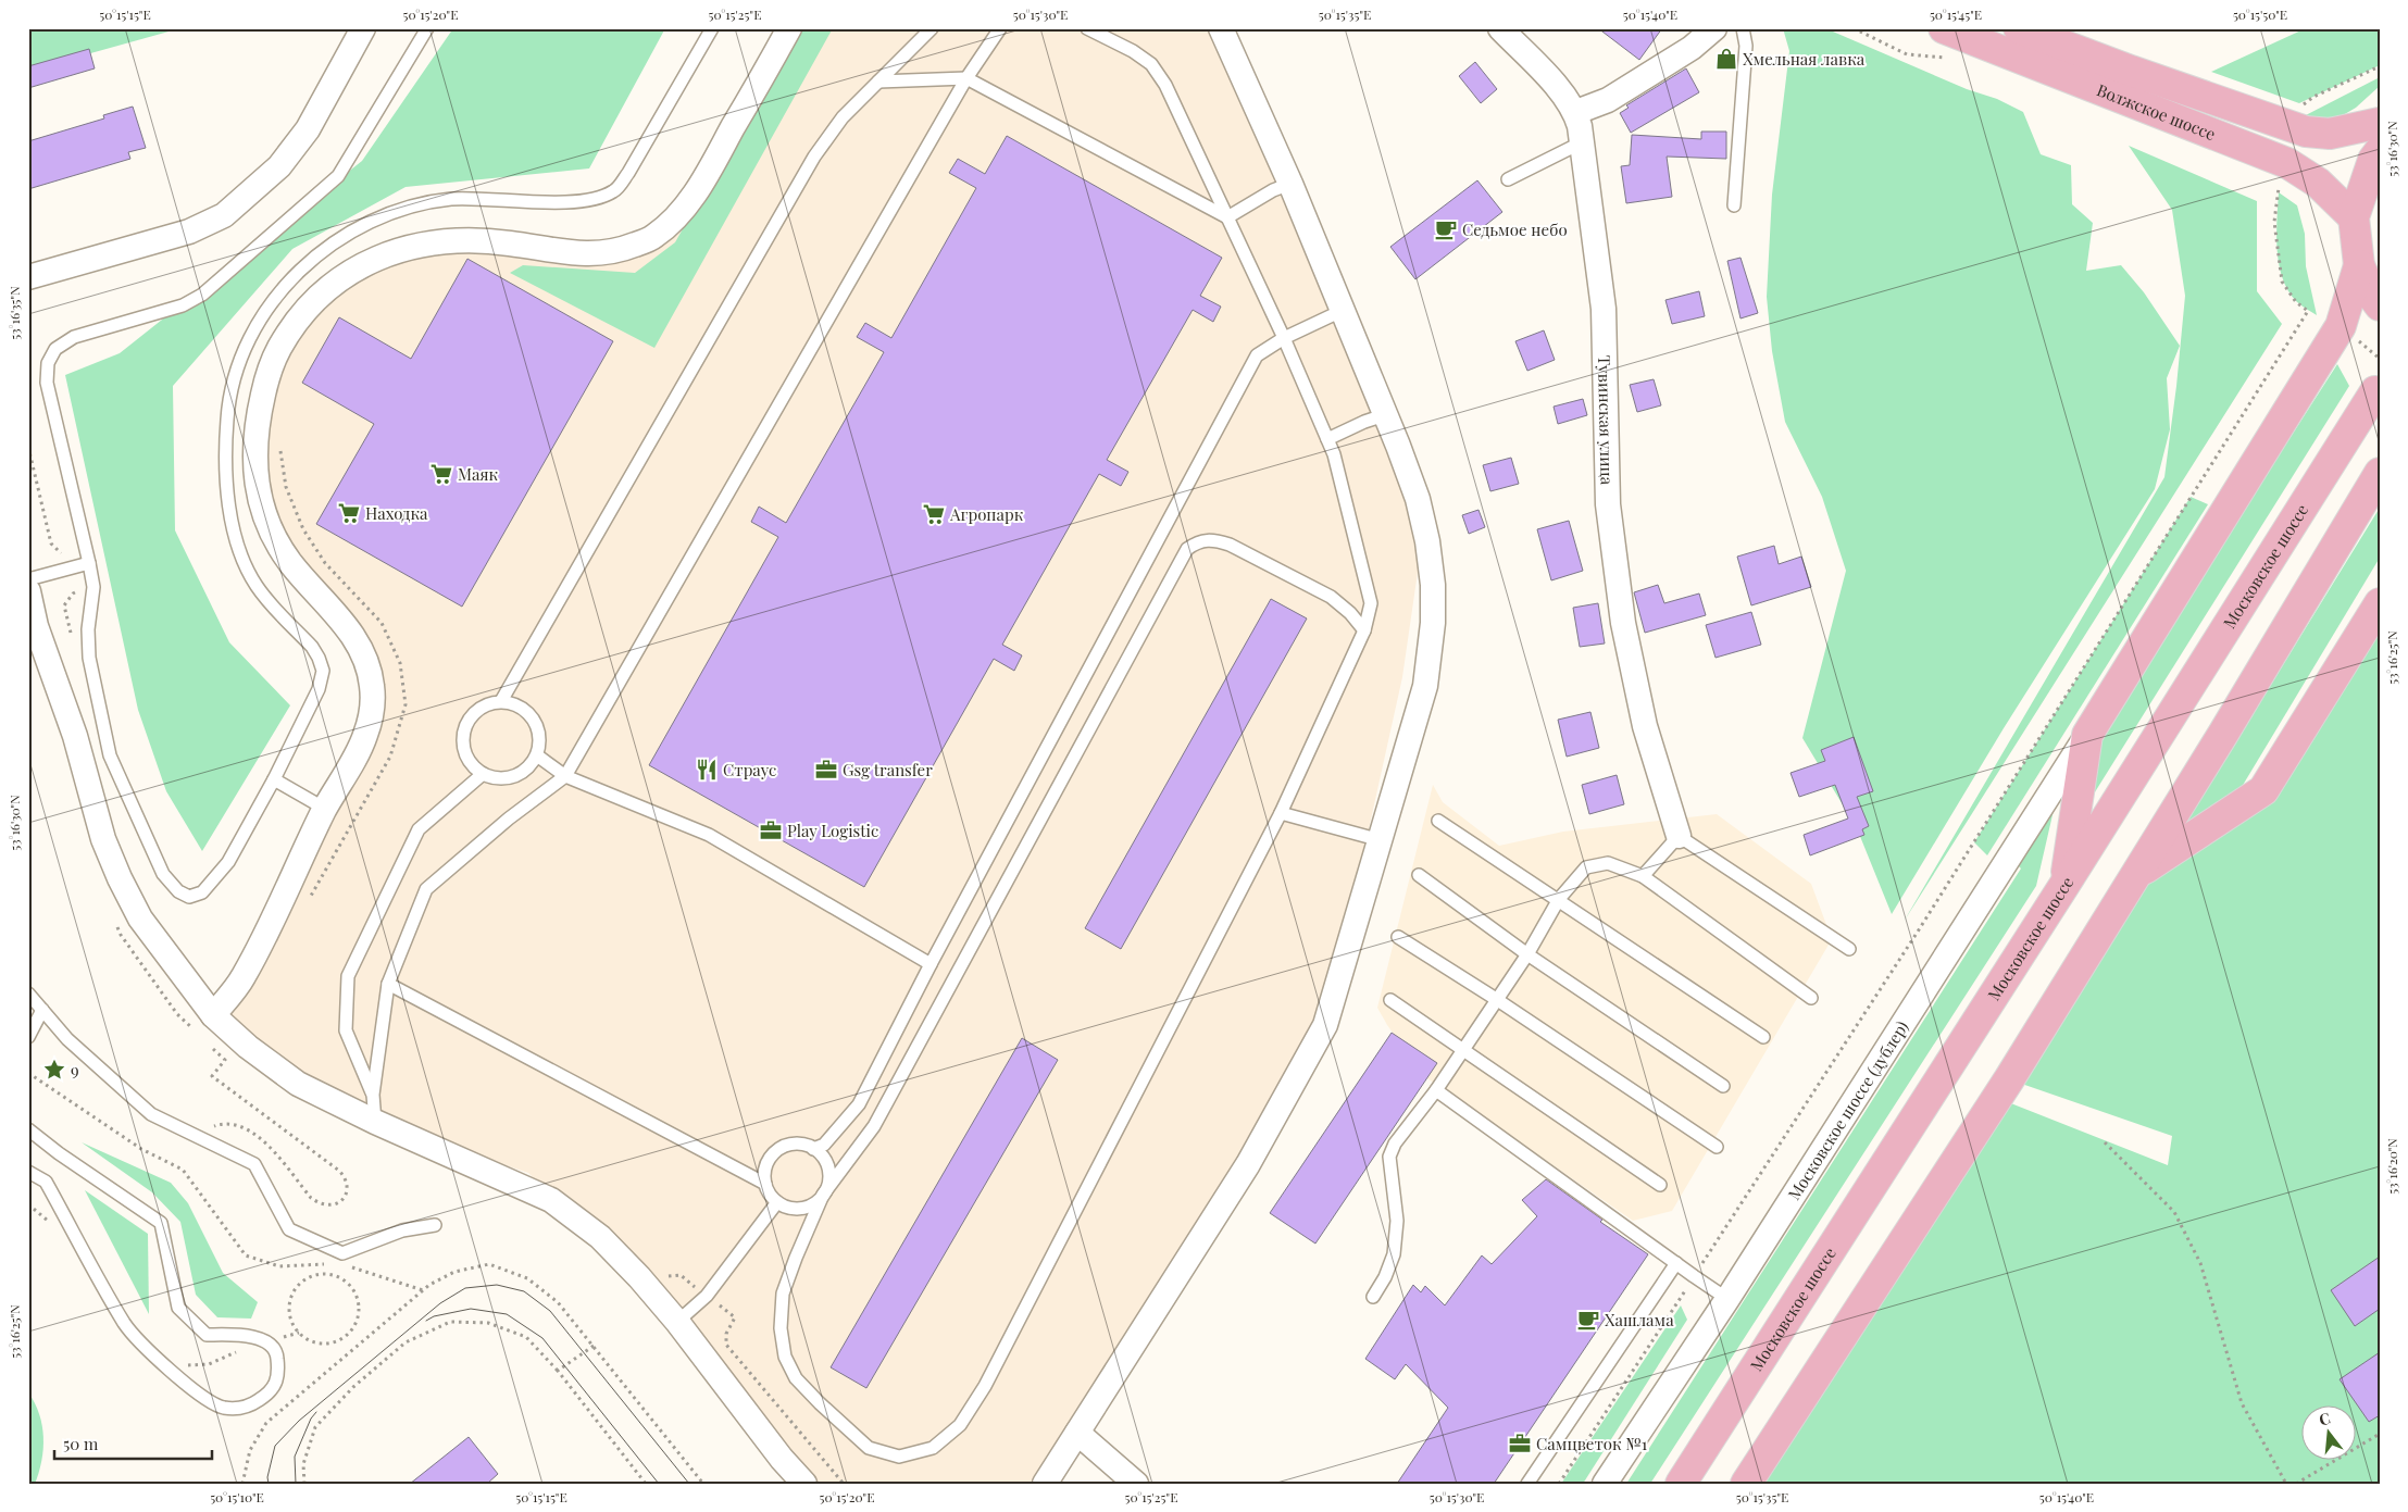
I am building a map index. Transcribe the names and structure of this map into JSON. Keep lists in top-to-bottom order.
{
  "streets": {
    "main road": ["Волжское шоссе", "Московское шоссе"],
    "street": ["Тувинская улица", "Московское шоссе (дублер)"]
  },
  "places": {
    "shop": ["Хмельная лавка"],
    "cafe": ["Седьмое небо", "Хашлама"],
    "supermarket": ["Маяк", "Находка", "Агропарк"],
    "restaurant": ["Страус"],
    "office": ["Gsg transfer", "Play Logistic", "Самцветок №1"],
    "place": ["9"]
  },
  "scale_bar": "50 m",
  "north": "top",
  "coordinates": [
    "50°15'15\"E",
    "50°15'20\"E",
    "50°15'25\"E",
    "50°15'30\"E",
    "50°15'35\"E",
    "50°15'40\"E",
    "50°15'45\"E",
    "50°15'50\"E",
    "53°16'30\"N",
    "53°16'35\"N",
    "53°16'25\"N",
    "53°16'20\"N",
    "50°15'10\"E"
  ]
}
